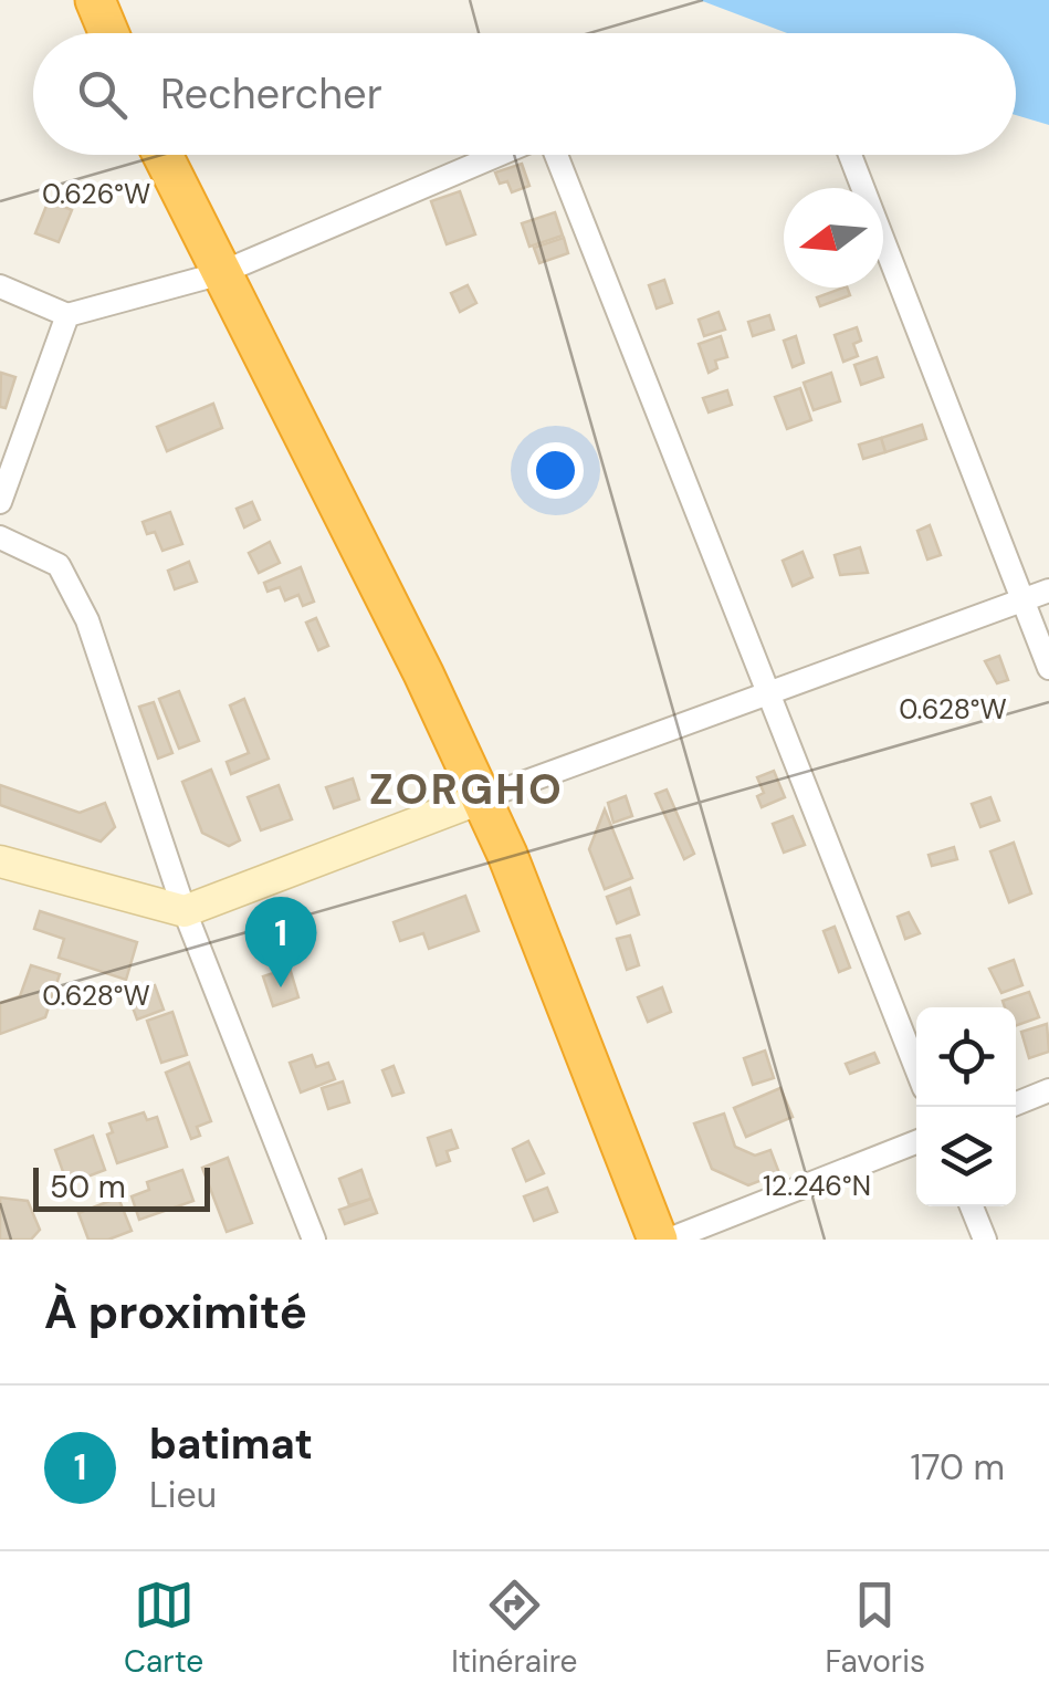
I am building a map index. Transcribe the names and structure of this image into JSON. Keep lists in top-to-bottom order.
{
  "districts": ["ZORGHO"],
  "scale_bar": "50 m",
  "north": "left",
  "page": {
    "search": "Rechercher",
    "pins": "1",
    "scale": "50 m",
    "heading": "À proximité",
    "list": [
      {
        "mark": "1",
        "name": "batimat",
        "note": "Lieu",
        "value": "170 m"
      }
    ],
    "nav": ["Carte", "Itinéraire", "Favoris"]
  },
  "coordinates": ["0.626°W", "0.628°W", "12.246°N"]
}
